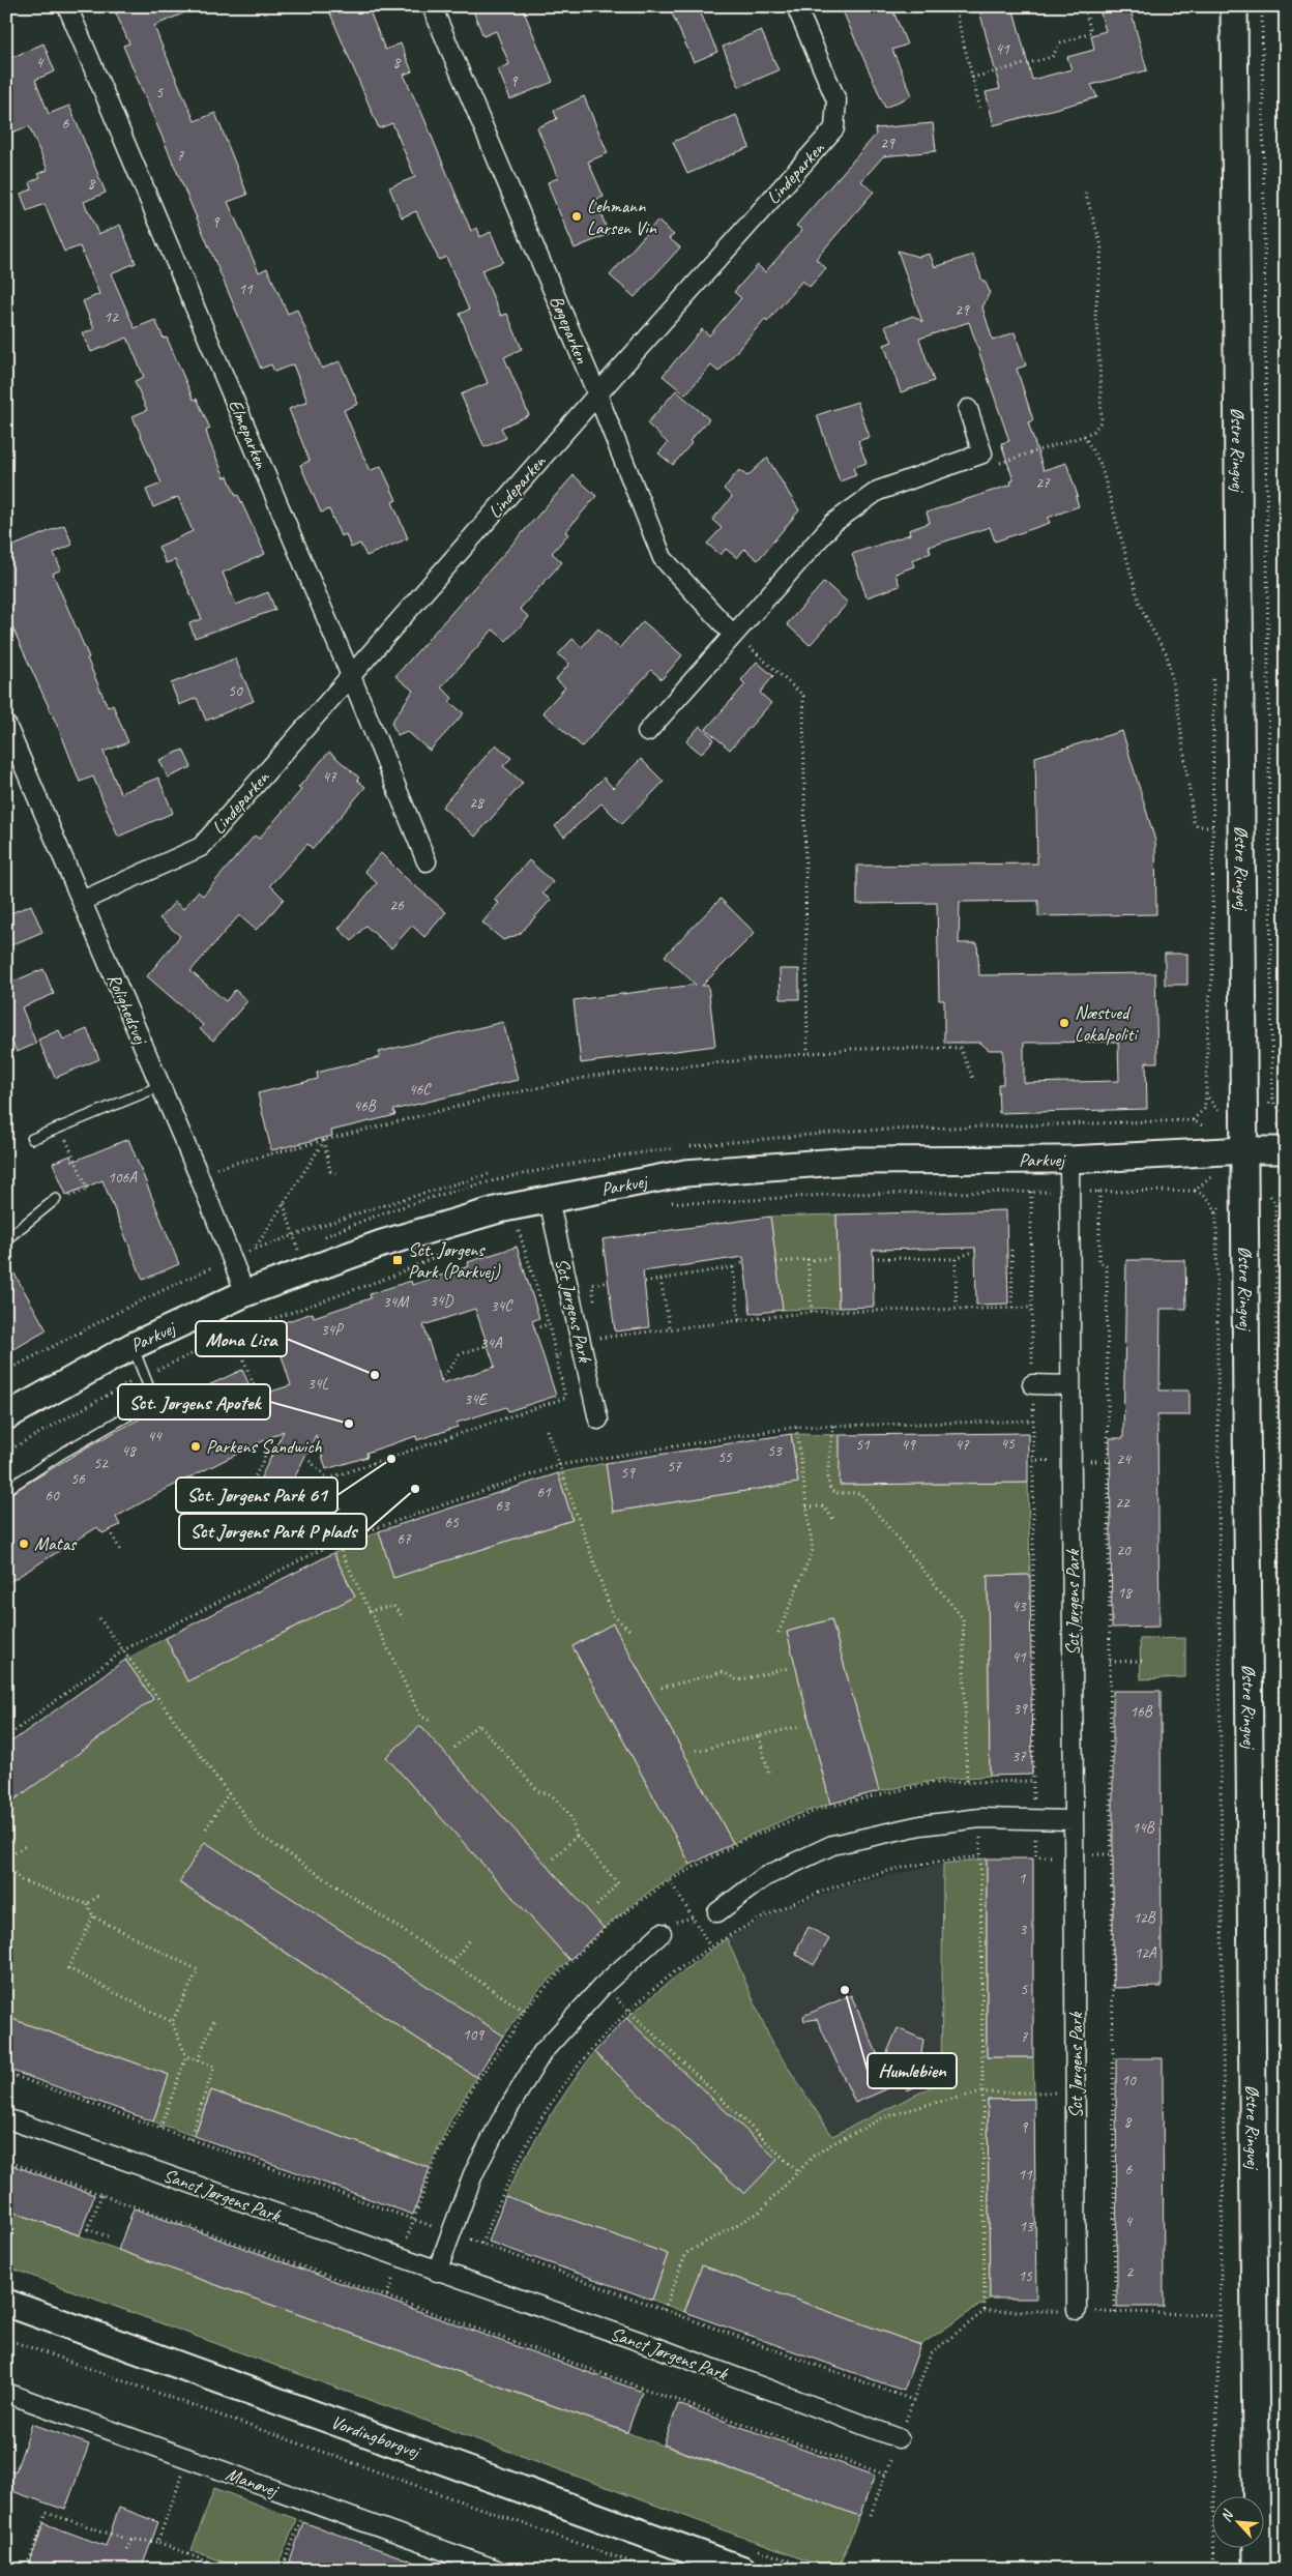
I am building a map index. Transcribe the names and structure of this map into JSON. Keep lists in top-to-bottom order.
{
  "streets": {
    "street": [
      "Lindeparken",
      "Bøgeparken",
      "Elmeparken",
      "Østre Ringvej",
      "Rolighedsvej",
      "Parkvej",
      "Sct Jørgens Park",
      "Sanct Jørgens Park",
      "Vordingborgvej",
      "Manøvej"
    ]
  },
  "crossings": [
    ["Lindeparken", "Bøgeparken"],
    ["Lindeparken", "Elmeparken"],
    ["Lindeparken", "Rolighedsvej"],
    ["Østre Ringvej", "Parkvej"],
    ["Rolighedsvej", "Parkvej"],
    ["Parkvej", "Sct Jørgens Park"]
  ],
  "places": {
    "other": [
      "Lehmann Larsen Vin",
      "Næstved Lokalpoliti",
      "Mona Lisa",
      "Sct. Jørgens Apotek",
      "Parkens Sandwich",
      "Sct. Jørgens Park 61",
      "Sct Jørgens Park P plads",
      "Matas",
      "Humlebien"
    ],
    "transit": ["Sct. Jørgens Park (Parkvej)"]
  },
  "house_numbers": [
    "41",
    "4",
    "8",
    "9",
    "5",
    "6",
    "29",
    "7",
    "8",
    "9",
    "11",
    "29",
    "12",
    "27",
    "50",
    "47",
    "28",
    "26",
    "46C",
    "46B",
    "106A",
    "34D",
    "34M",
    "34C",
    "34P",
    "34A",
    "34L",
    "34E",
    "44",
    "45",
    "51",
    "49",
    "47",
    "48",
    "53",
    "55",
    "24",
    "52",
    "57",
    "59",
    "56",
    "61",
    "60",
    "22",
    "63",
    "65",
    "67",
    "20",
    "18",
    "43",
    "41",
    "39",
    "16B",
    "37",
    "14B",
    "1",
    "12B",
    "3",
    "12A",
    "5",
    "109",
    "7",
    "10",
    "8",
    "9",
    "6",
    "11",
    "4",
    "13",
    "2",
    "15"
  ],
  "north": "top left"
}
